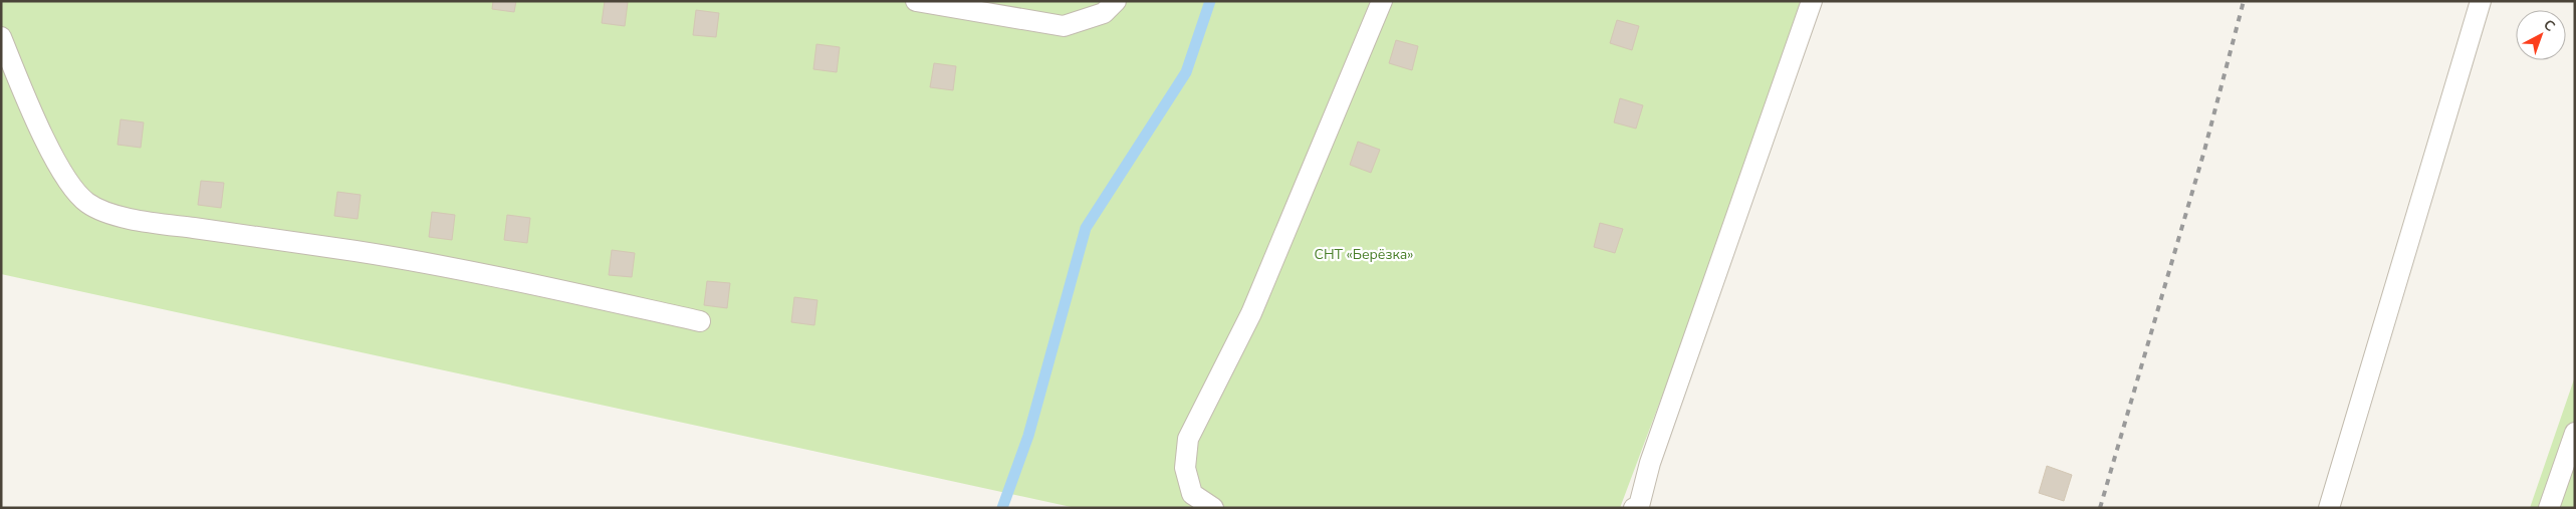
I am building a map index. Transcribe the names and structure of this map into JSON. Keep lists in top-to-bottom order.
{
  "parks": ["СНТ «Берёзка»"],
  "north": "top right"
}
